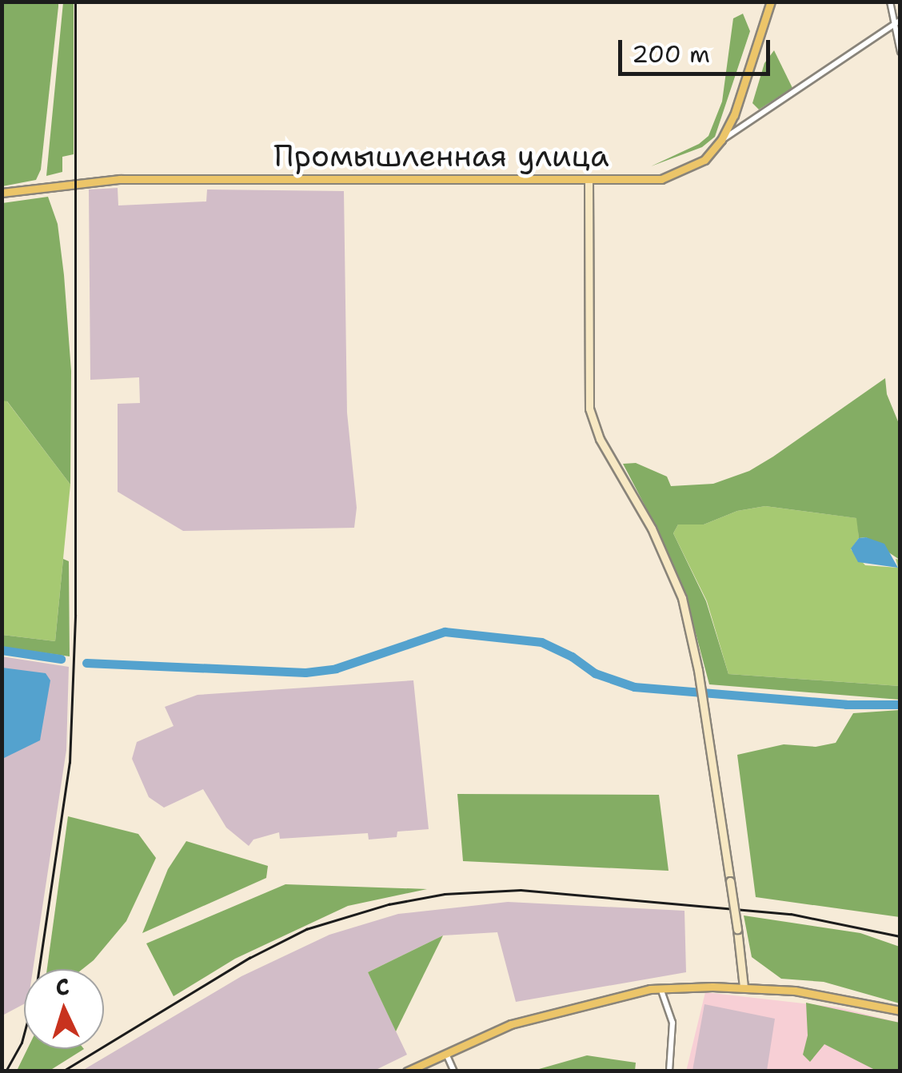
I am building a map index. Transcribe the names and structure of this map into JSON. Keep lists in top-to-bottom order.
{
  "streets": {
    "main road": ["Промышленная улица"]
  },
  "scale_bar": "200 m",
  "north": "top"
}
